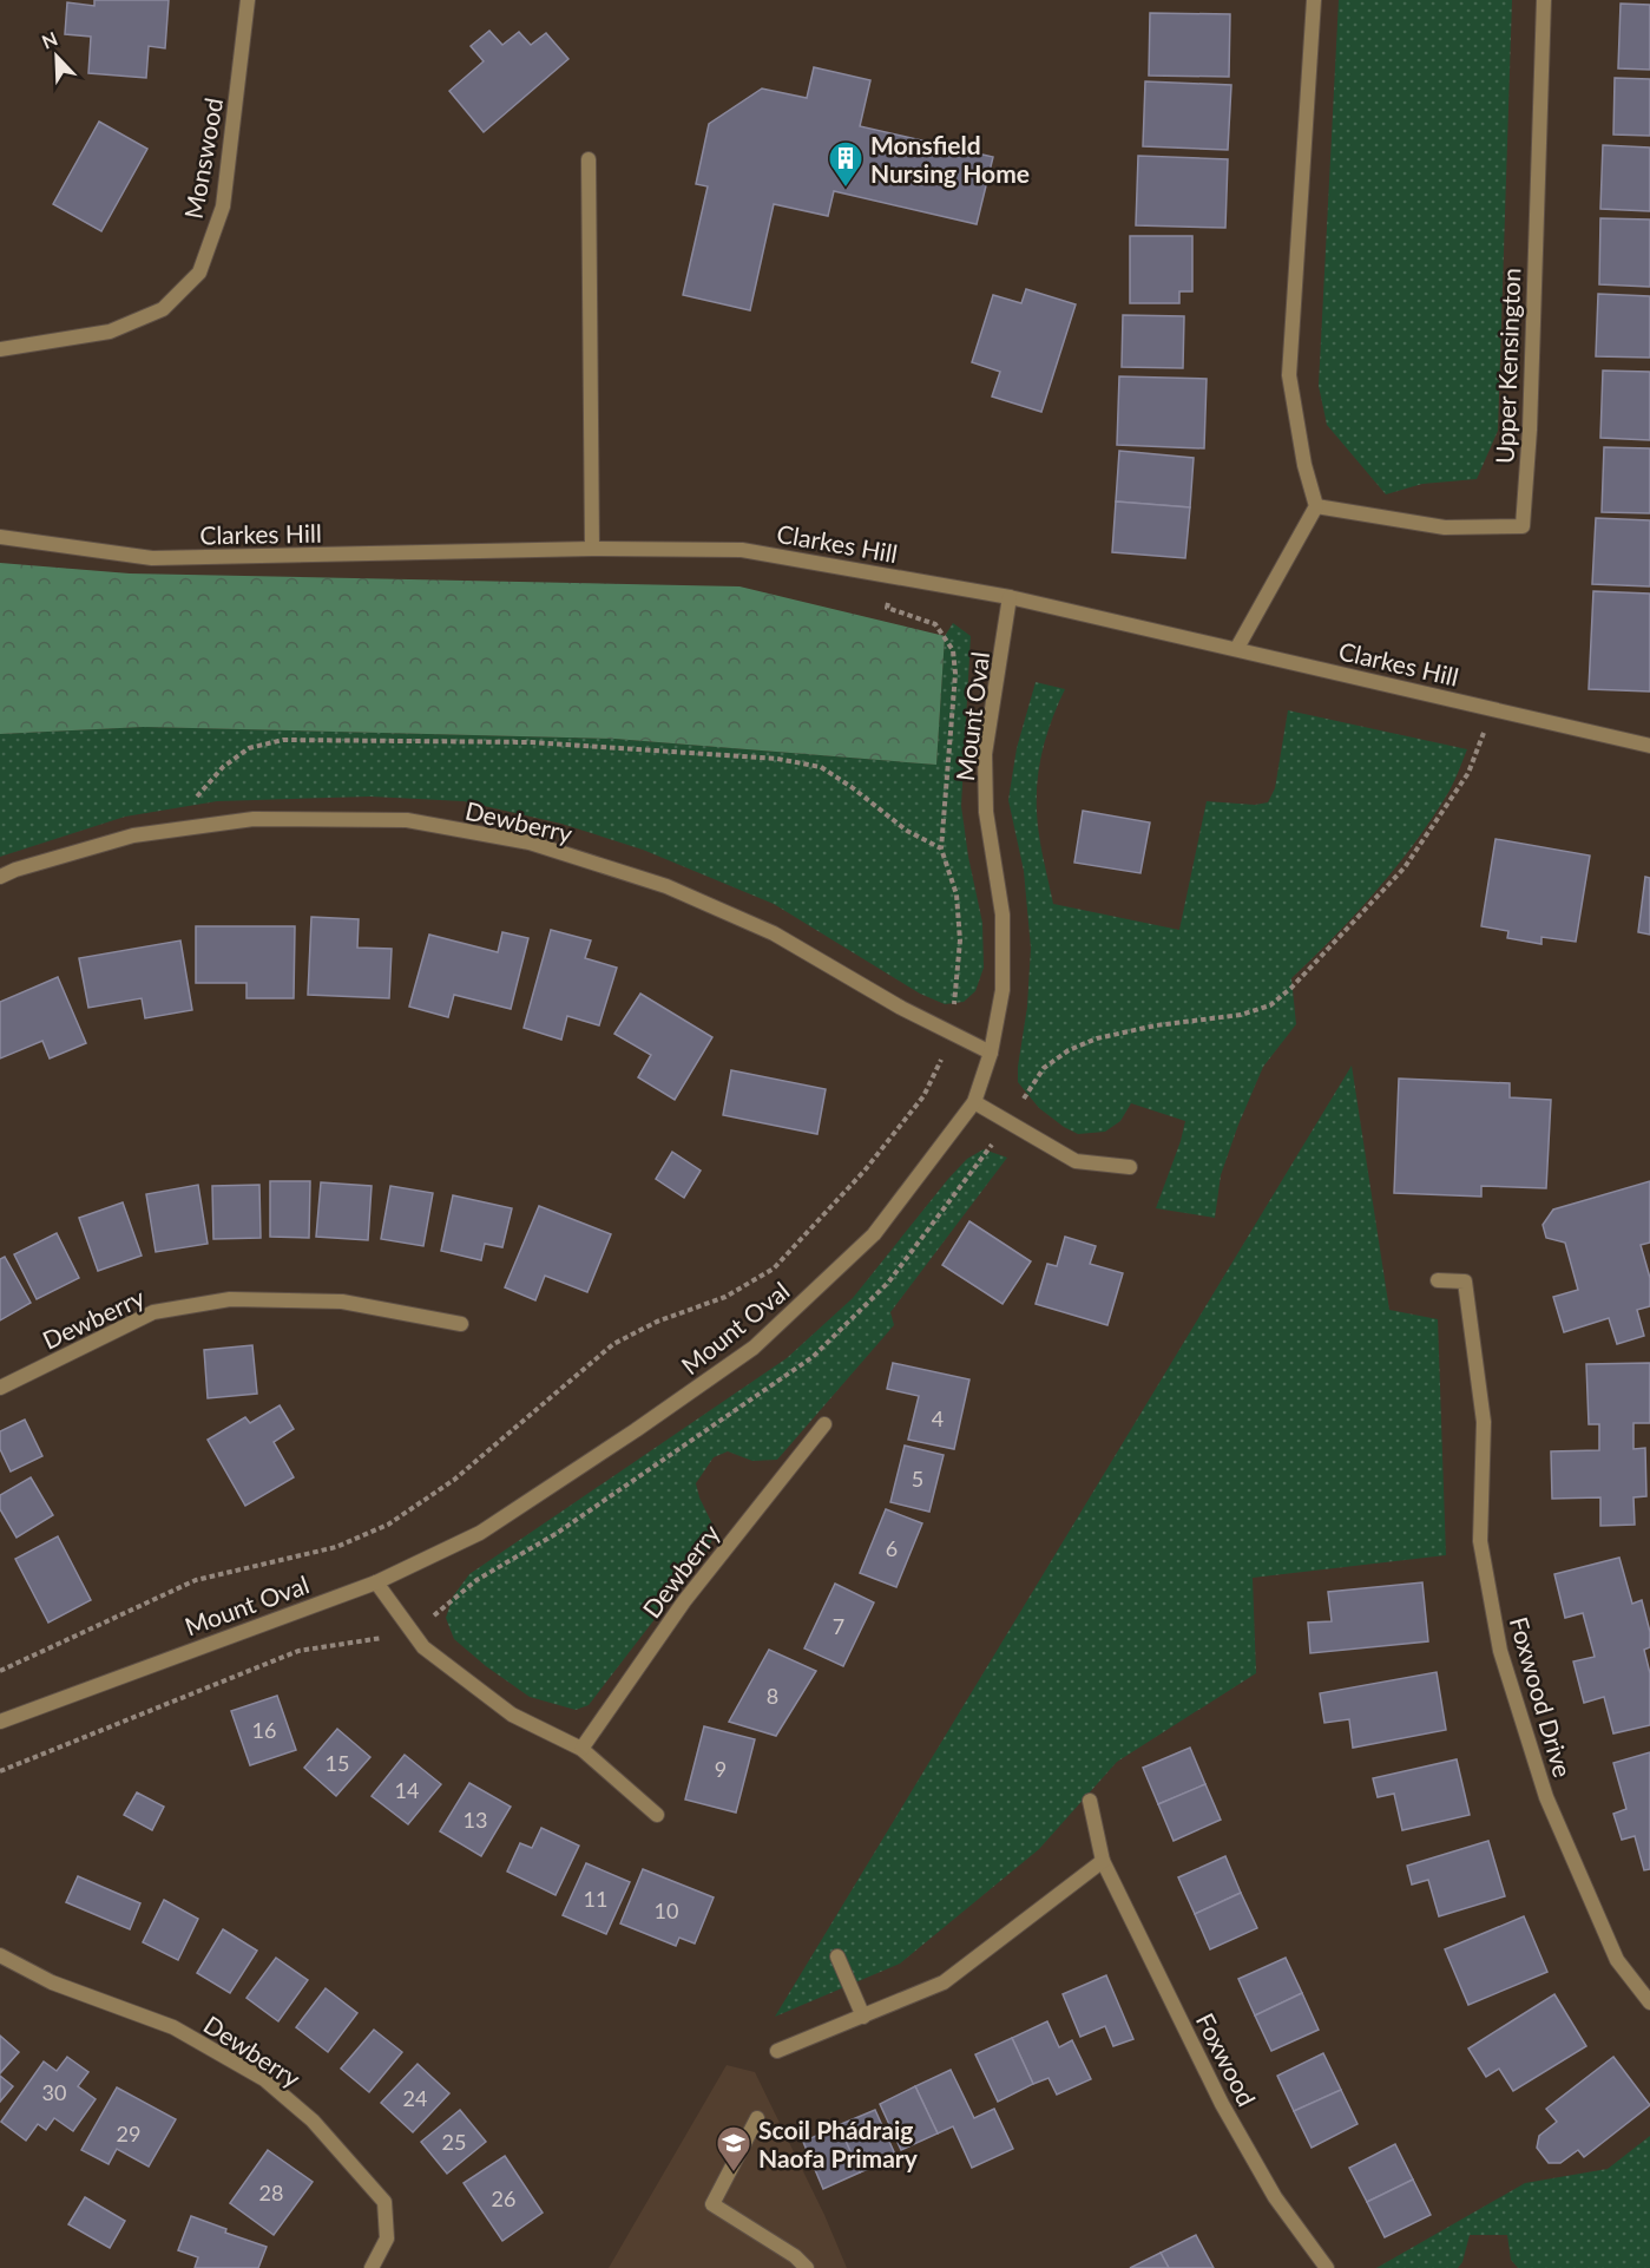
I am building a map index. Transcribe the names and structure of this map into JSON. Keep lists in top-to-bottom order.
{
  "streets": {
    "street": [
      "Monswood",
      "Upper Kensington",
      "Clarkes Hill",
      "Mount Oval",
      "Dewberry",
      "Foxwood Drive",
      "Foxwood"
    ]
  },
  "crossings": [
    ["Clarkes Hill", "Mount Oval"],
    ["Mount Oval", "Dewberry"]
  ],
  "places": {
    "building": ["Monsfield Nursing Home"],
    "school or university": ["Scoil Phádraig Naofa Primary"]
  },
  "house_numbers": [
    "4",
    "5",
    "6",
    "7",
    "8",
    "16",
    "15",
    "9",
    "14",
    "13",
    "11",
    "10",
    "30",
    "24",
    "29",
    "25",
    "28",
    "26"
  ],
  "north": "top left"
}
